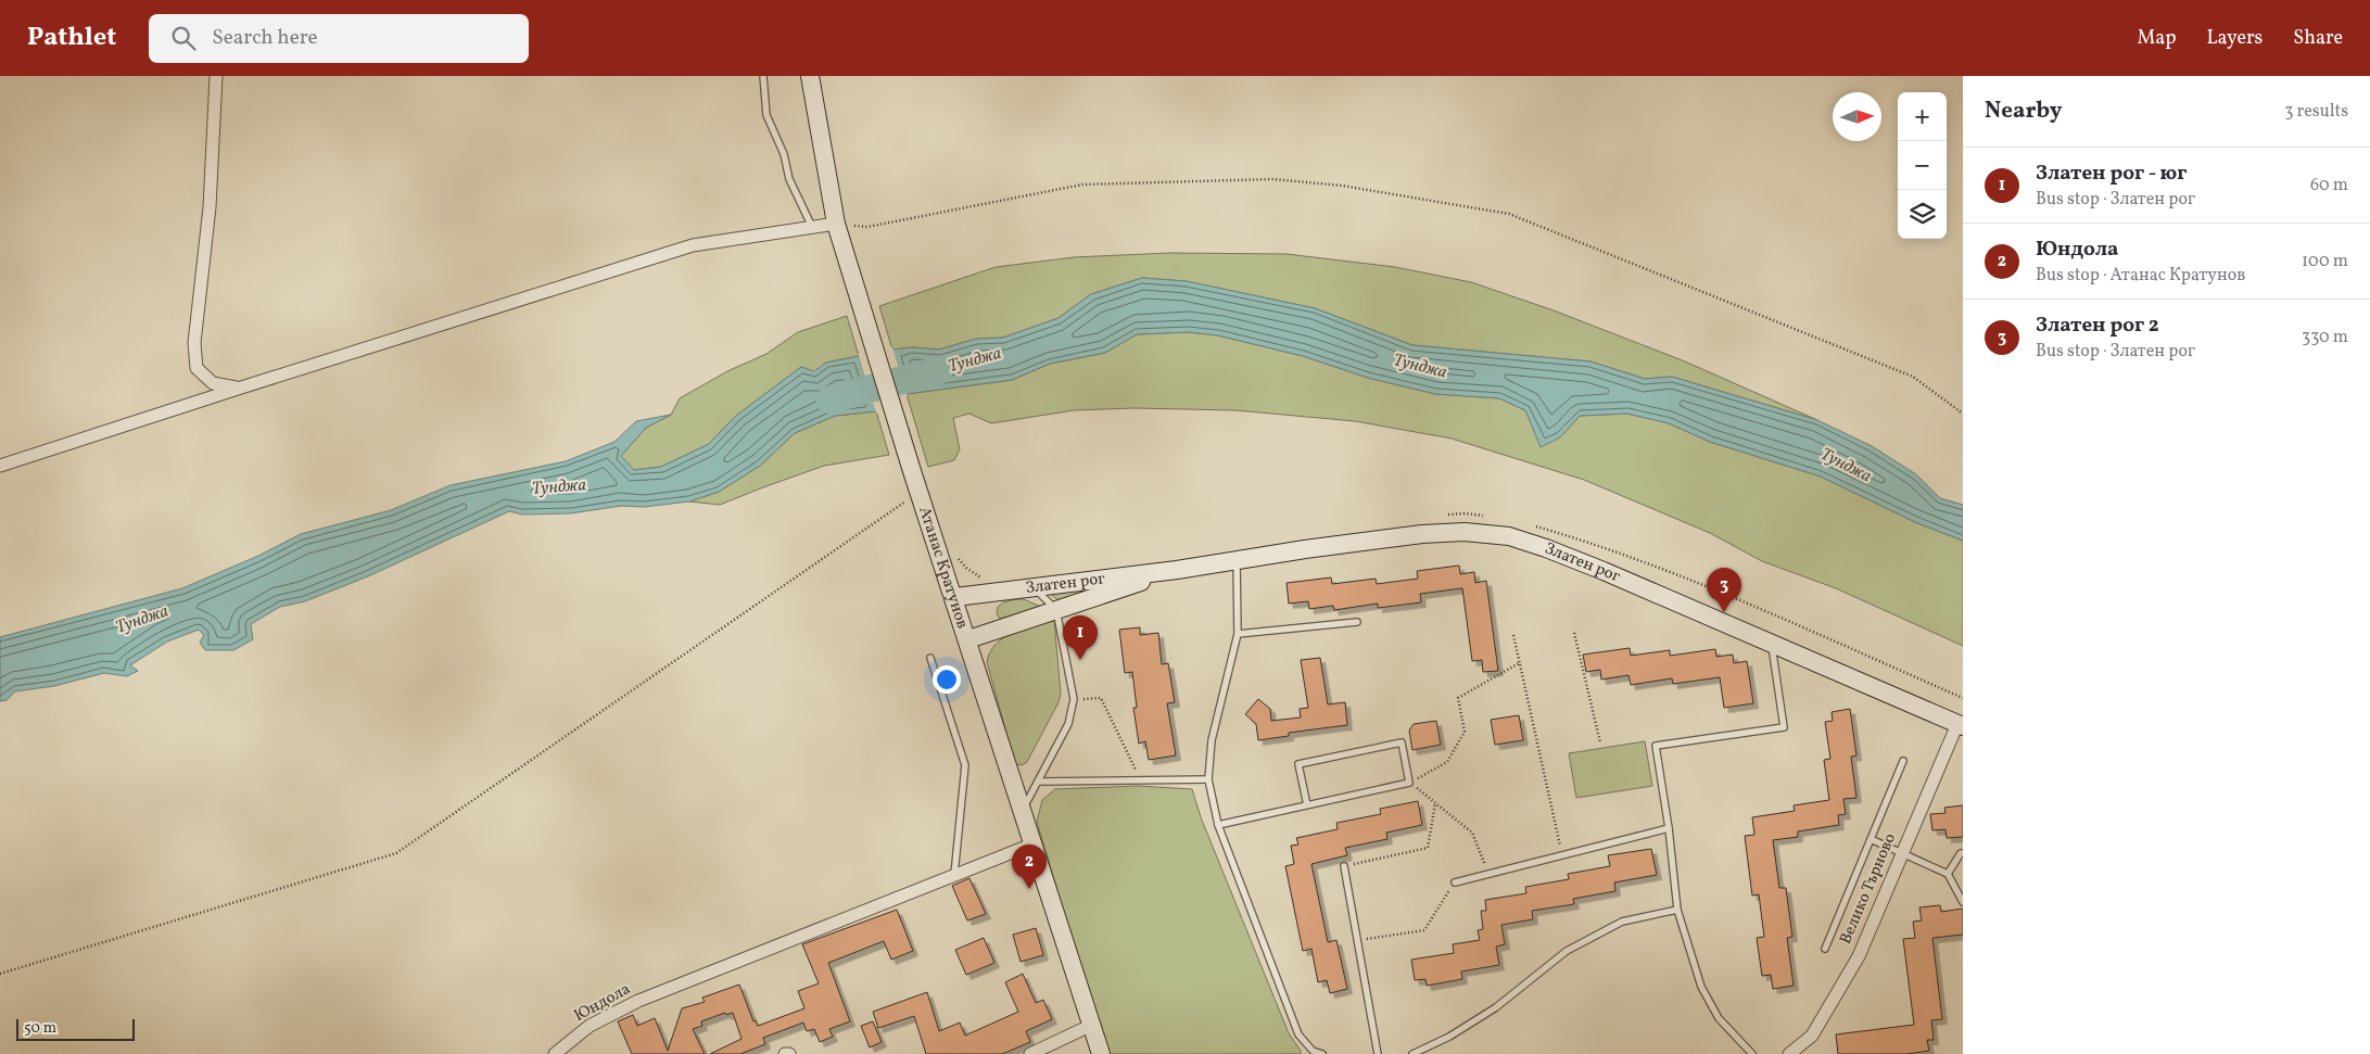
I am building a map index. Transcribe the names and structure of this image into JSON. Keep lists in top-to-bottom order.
{
  "streets": {
    "street": [
      "Златен рог",
      "Атанас Кратунов",
      "Велико Търново",
      "Юндола"
    ]
  },
  "crossings": [
    ["Златен рог", "Атанас Кратунов"],
    ["Златен рог", "Велико Търново"],
    ["Атанас Кратунов", "Юндола"]
  ],
  "water": ["Тунджа"],
  "scale_bar": "50 m",
  "north": "right",
  "page": {
    "header": "Pathlet",
    "search": "Search here",
    "nav": ["Map", "Layers", "Share"],
    "heading": ["Nearby", "3 results"],
    "map_buttons": ["+", "−"],
    "list": [
      {
        "mark": "1",
        "name": "Златен рог - юг",
        "note": "Bus stop · Златен рог",
        "value": "60 m"
      },
      {
        "mark": "2",
        "name": "Юндола",
        "note": "Bus stop · Атанас Кратунов",
        "value": "100 m"
      },
      {
        "mark": "3",
        "name": "Златен рог 2",
        "note": "Bus stop · Златен рог",
        "value": "330 m"
      }
    ],
    "pins": ["3", "1", "2"],
    "scale": "50 m"
  }
}
